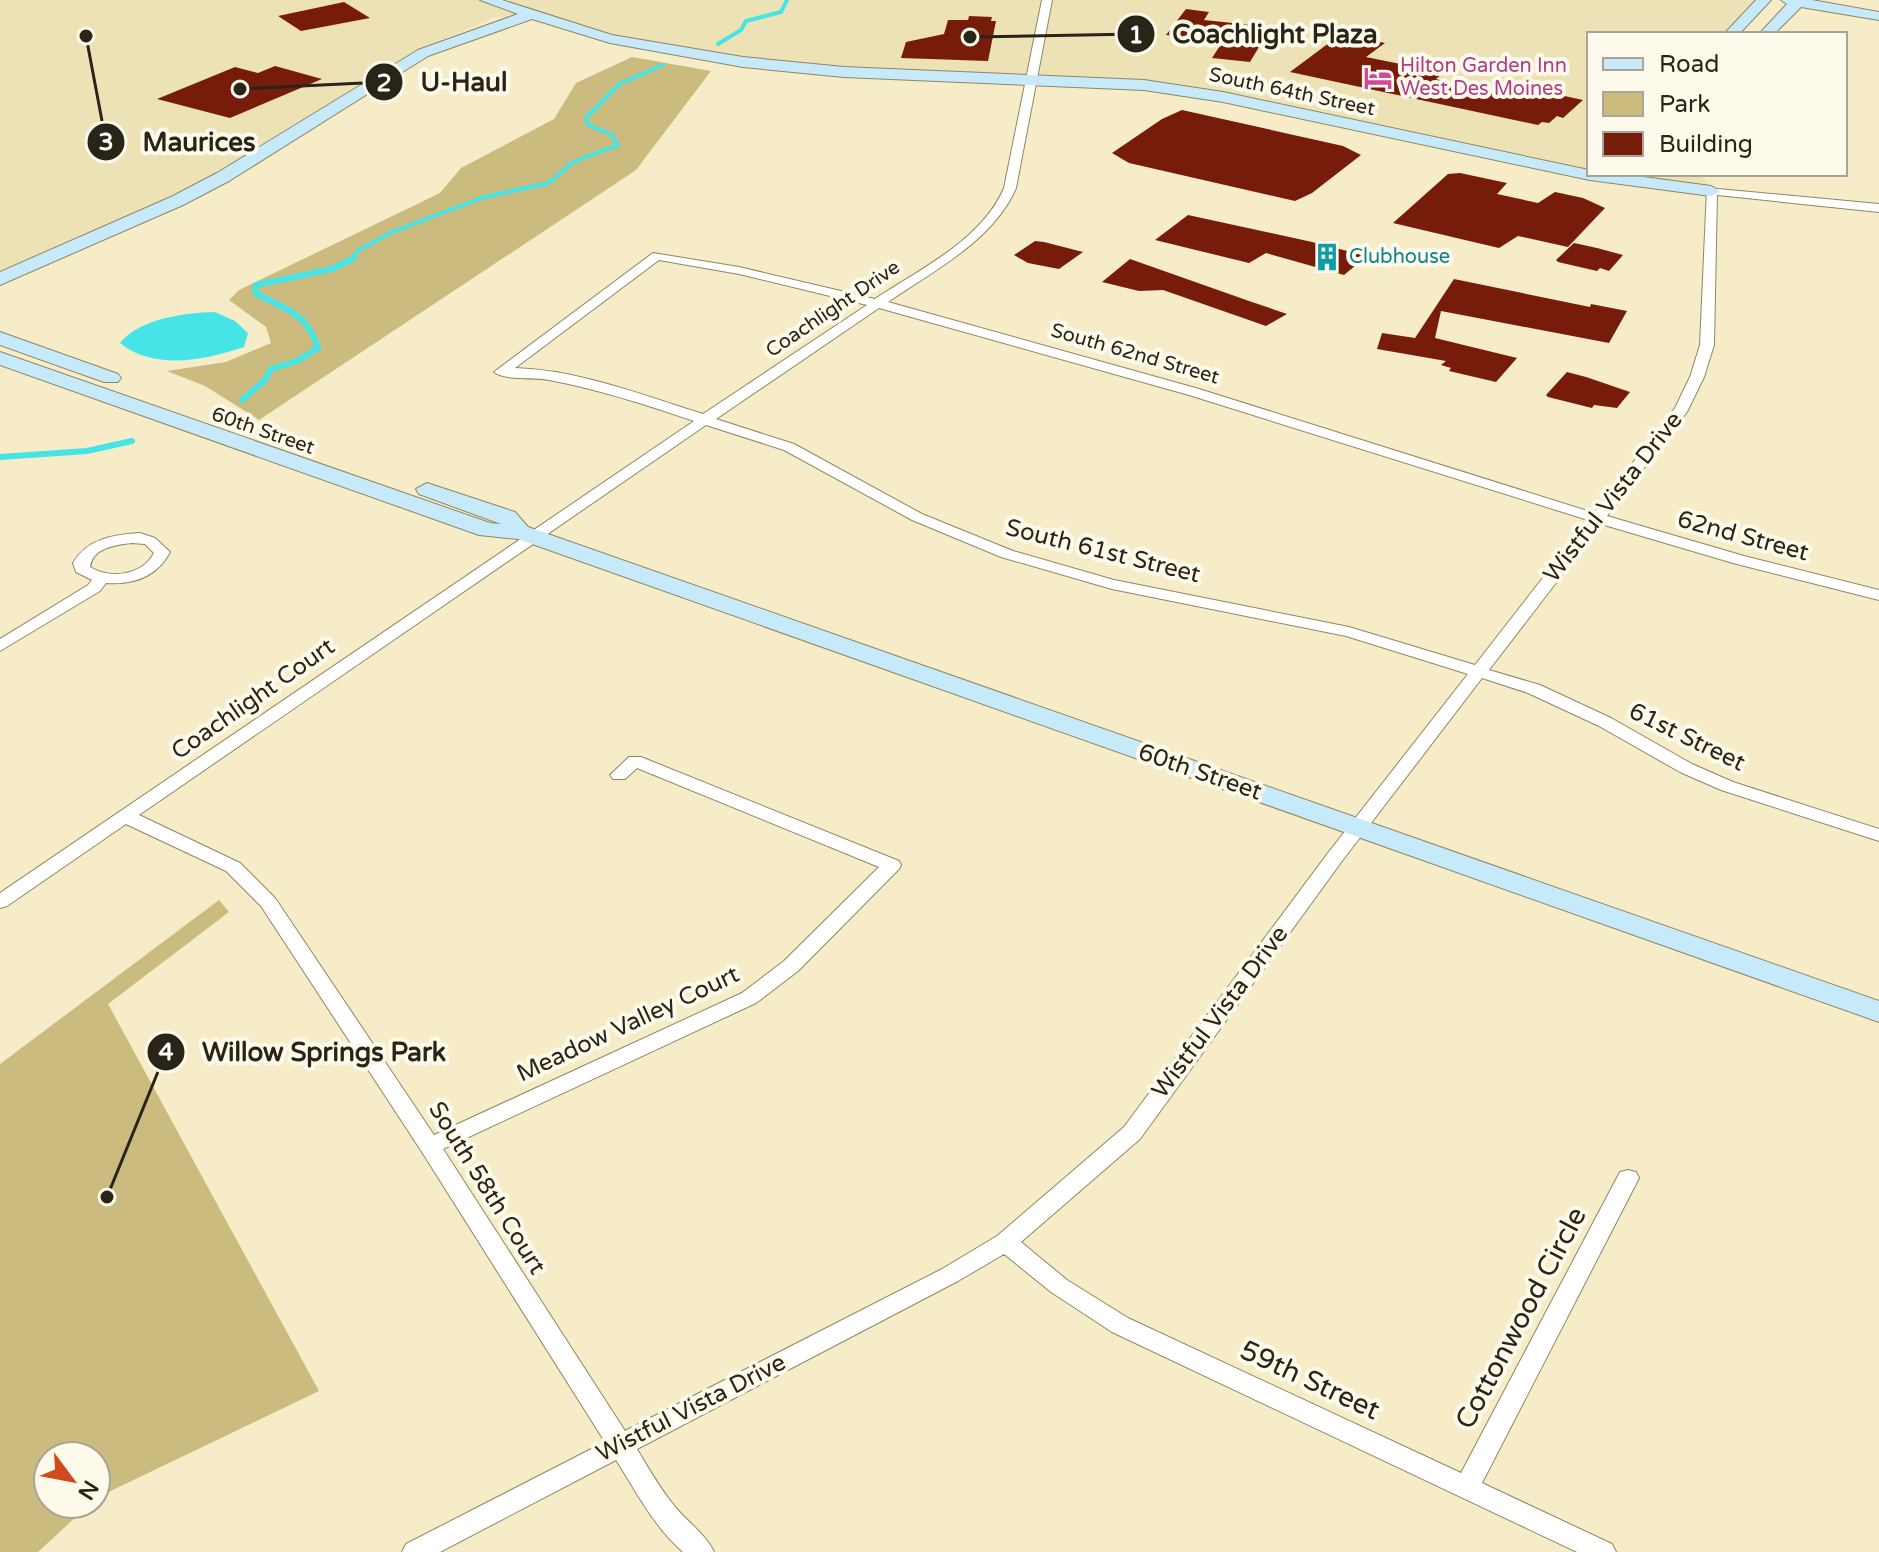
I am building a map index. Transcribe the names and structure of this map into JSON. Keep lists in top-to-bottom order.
{
  "streets": {
    "street": [
      "South 64th Street",
      "Coachlight Drive",
      "South 62nd Street",
      "60th Street",
      "Wistful Vista Drive",
      "62nd Street",
      "South 61st Street",
      "Coachlight Court",
      "61st Street",
      "Meadow Valley Court",
      "South 58th Court",
      "Cottonwood Circle",
      "59th Street"
    ]
  },
  "crossings": [
    ["South 64th Street", "Coachlight Drive"],
    ["South 64th Street", "Wistful Vista Drive"],
    ["Coachlight Drive", "South 62nd Street"],
    ["Coachlight Drive", "60th Street"],
    ["Coachlight Drive", "South 61st Street"],
    ["Coachlight Drive", "Coachlight Court"],
    ["South 62nd Street", "Wistful Vista Drive"],
    ["South 62nd Street", "62nd Street"],
    ["South 62nd Street", "South 61st Street"],
    ["60th Street", "Wistful Vista Drive"],
    ["60th Street", "Coachlight Court"],
    ["Wistful Vista Drive", "62nd Street"],
    ["Wistful Vista Drive", "South 61st Street"],
    ["Wistful Vista Drive", "61st Street"],
    ["Wistful Vista Drive", "South 58th Court"],
    ["Wistful Vista Drive", "59th Street"],
    ["South 61st Street", "61st Street"],
    ["Coachlight Court", "South 58th Court"],
    ["Meadow Valley Court", "South 58th Court"],
    ["Cottonwood Circle", "59th Street"]
  ],
  "places": {
    "other": [
      "Maurices",
      "Coachlight Plaza",
      "U-Haul",
      "Willow Springs Park"
    ],
    "hotel": ["Hilton Garden Inn West Des Moines"],
    "building": ["Clubhouse"]
  },
  "legend": ["Road", "Park", "Building"],
  "north": "bottom right"
}
